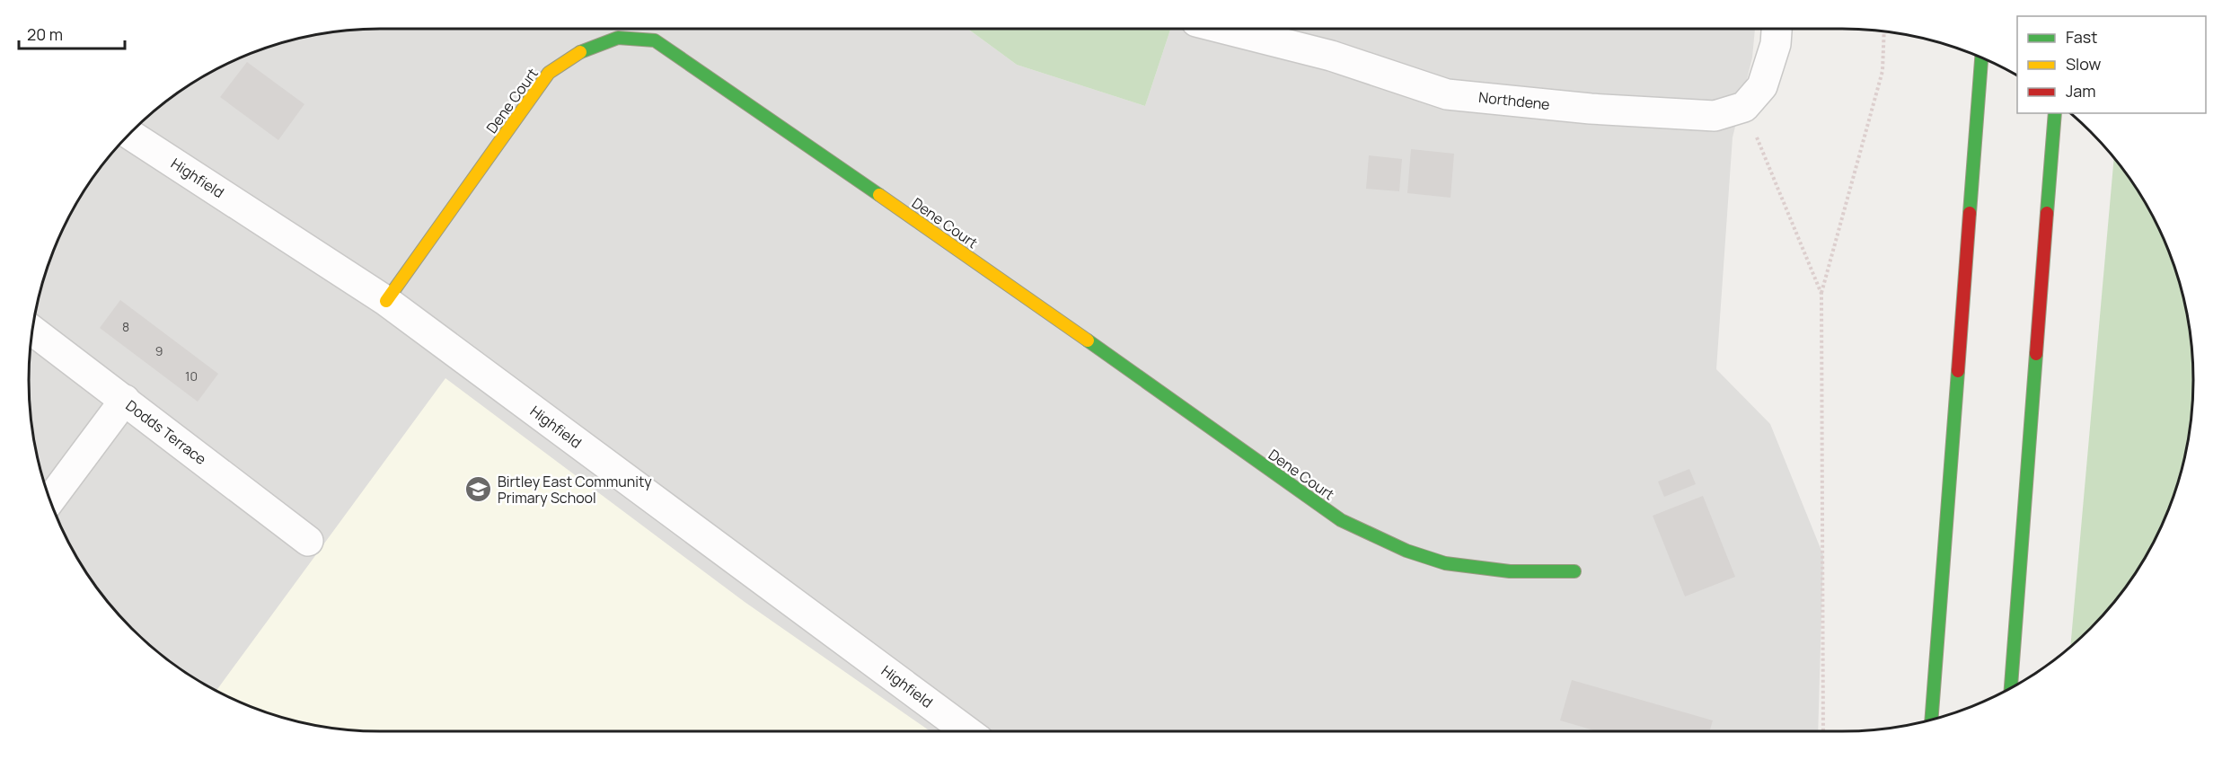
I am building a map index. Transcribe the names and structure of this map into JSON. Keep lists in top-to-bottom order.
{
  "streets": {
    "main road": ["Dene Court"],
    "street": ["Northdene", "Highfield", "Dodds Terrace"]
  },
  "crossings": [
    ["Dene Court", "Highfield"]
  ],
  "places": {
    "school or university": ["Birtley East Community Primary School"]
  },
  "house_numbers": ["8", "9", "10"],
  "legend": ["Fast", "Slow", "Jam"],
  "scale_bar": "20 m"
}
